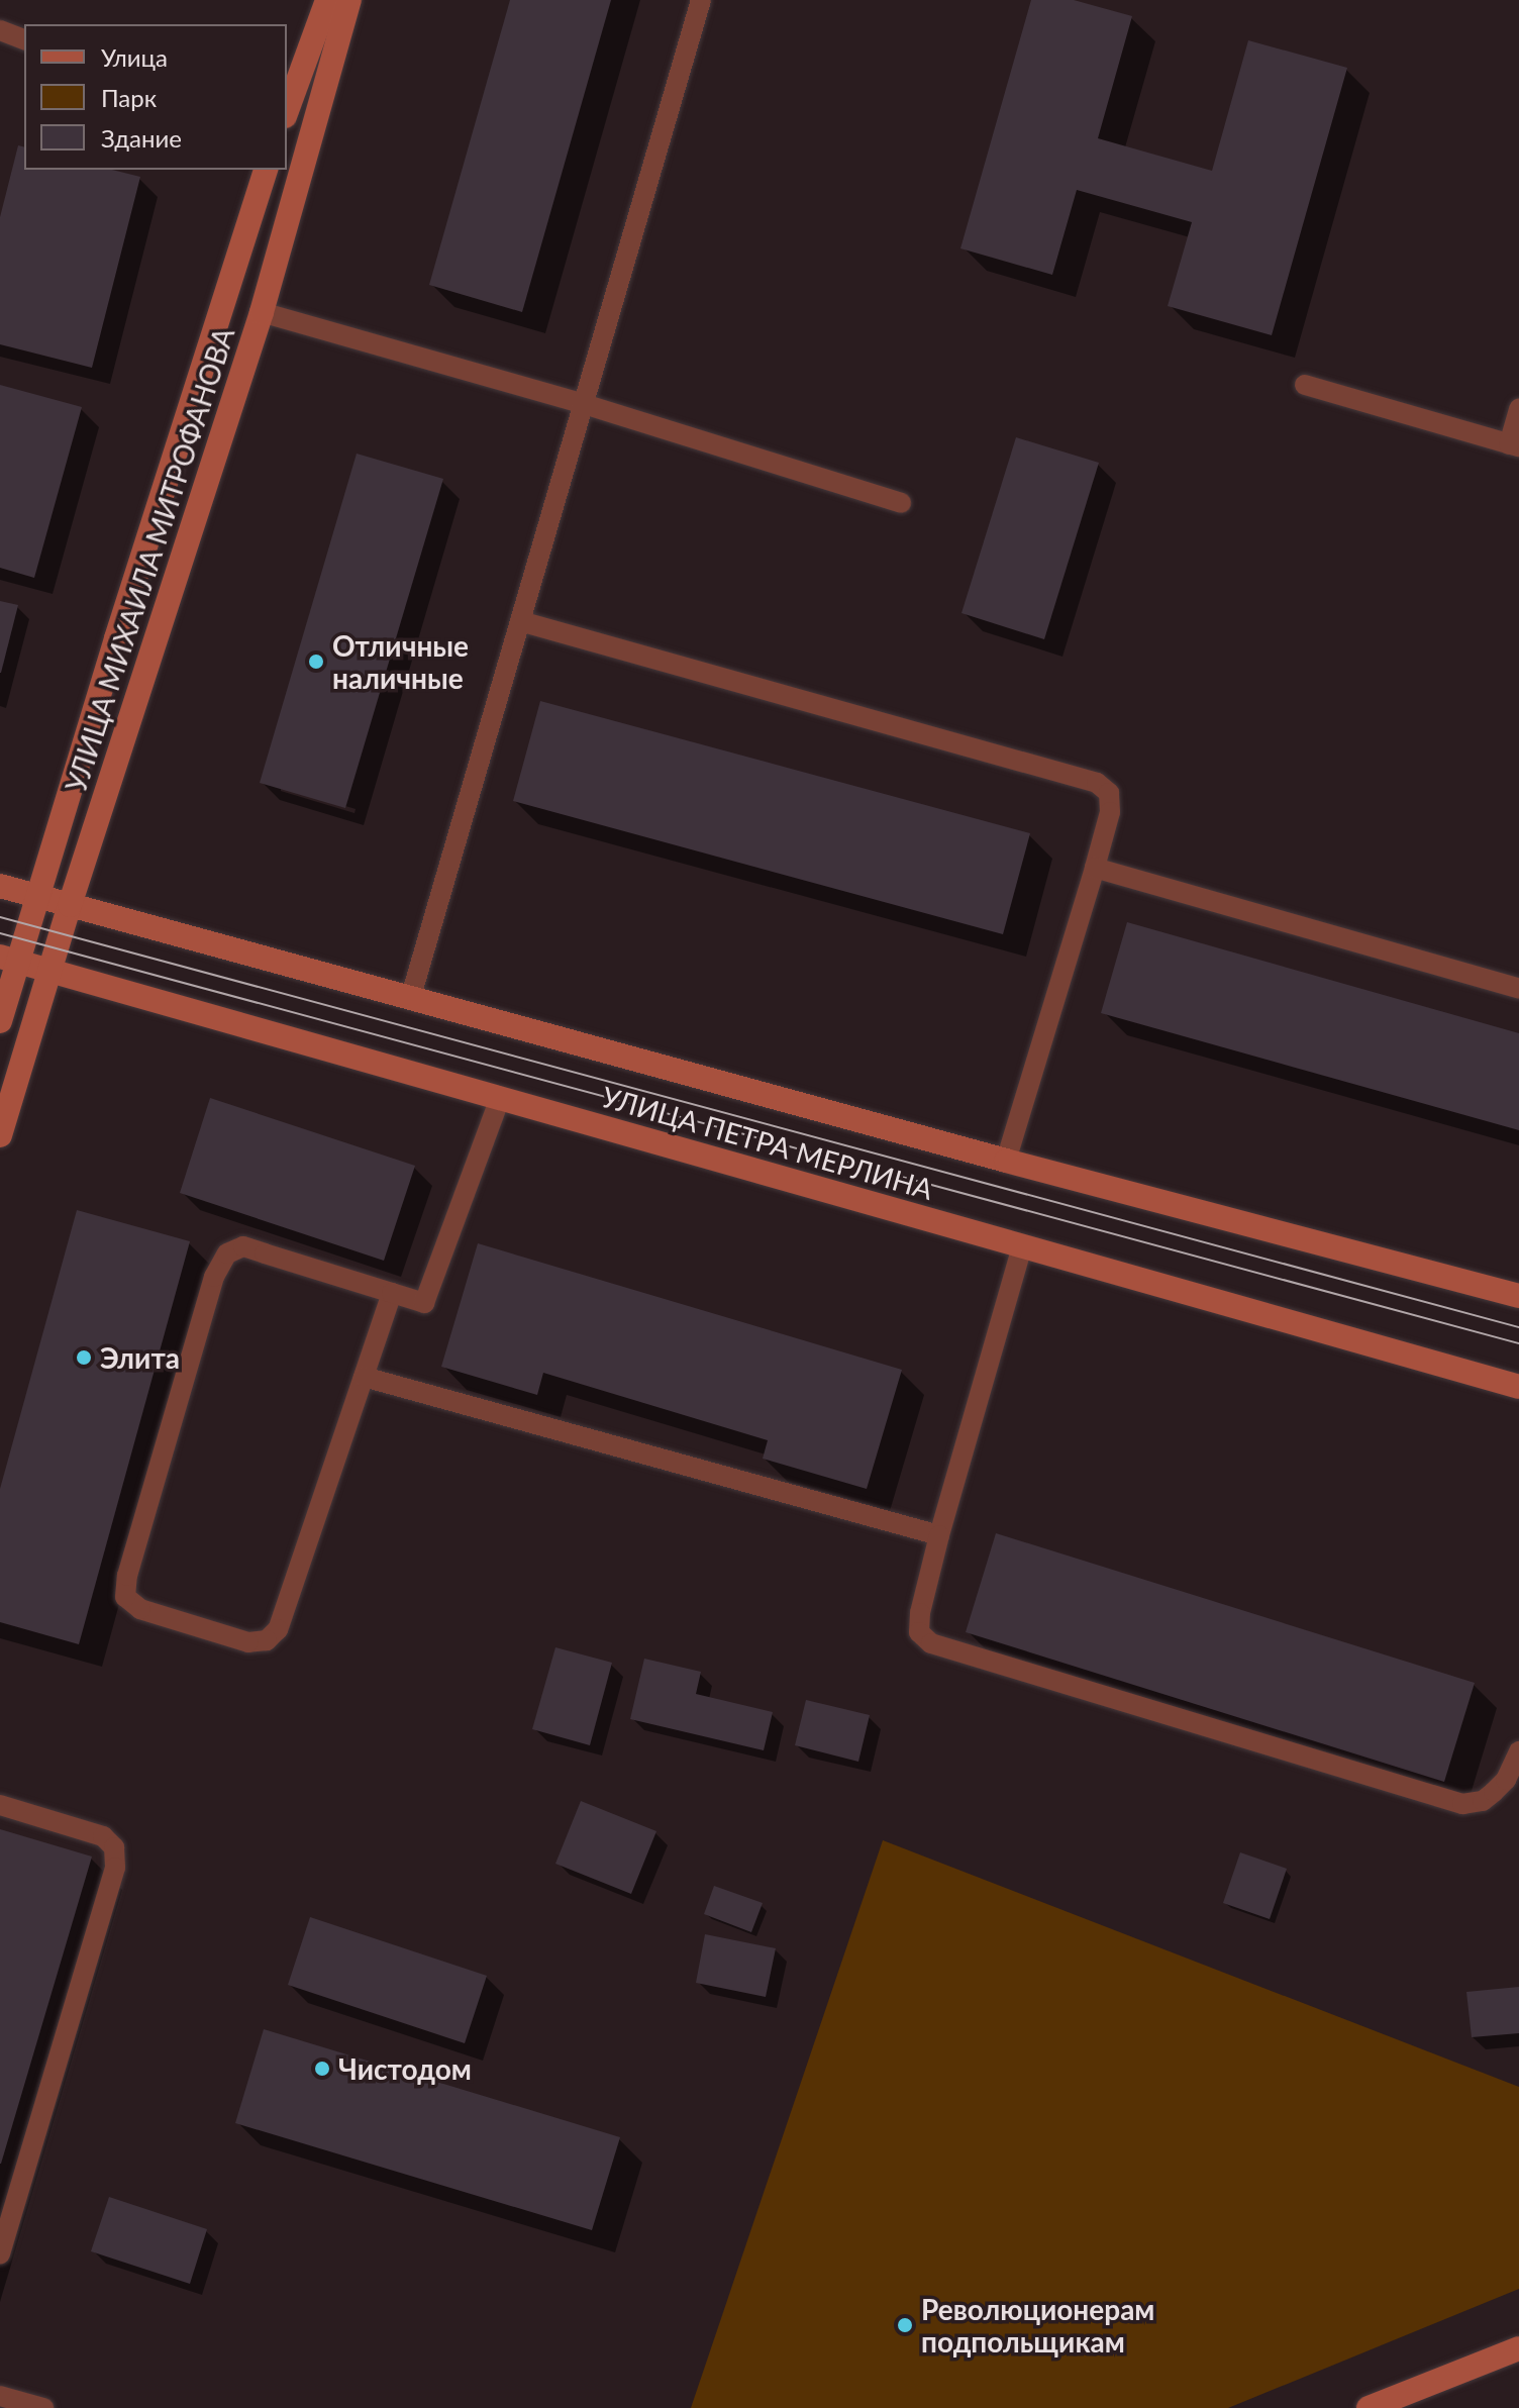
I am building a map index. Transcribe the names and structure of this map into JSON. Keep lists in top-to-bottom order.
{
  "streets": {
    "main road": ["УЛИЦА МИХАИЛА МИТРОФАНОВА", "УЛИЦА ПЕТРА МЕРЛИНА"]
  },
  "crossings": [
    ["УЛИЦА МИХАИЛА МИТРОФАНОВА", "УЛИЦА ПЕТРА МЕРЛИНА"]
  ],
  "places": [
    "Отличные наличные",
    "Элита",
    "Чистодом",
    "Революционерам подпольщикам"
  ],
  "legend": ["Улица", "Парк", "Здание"]
}
